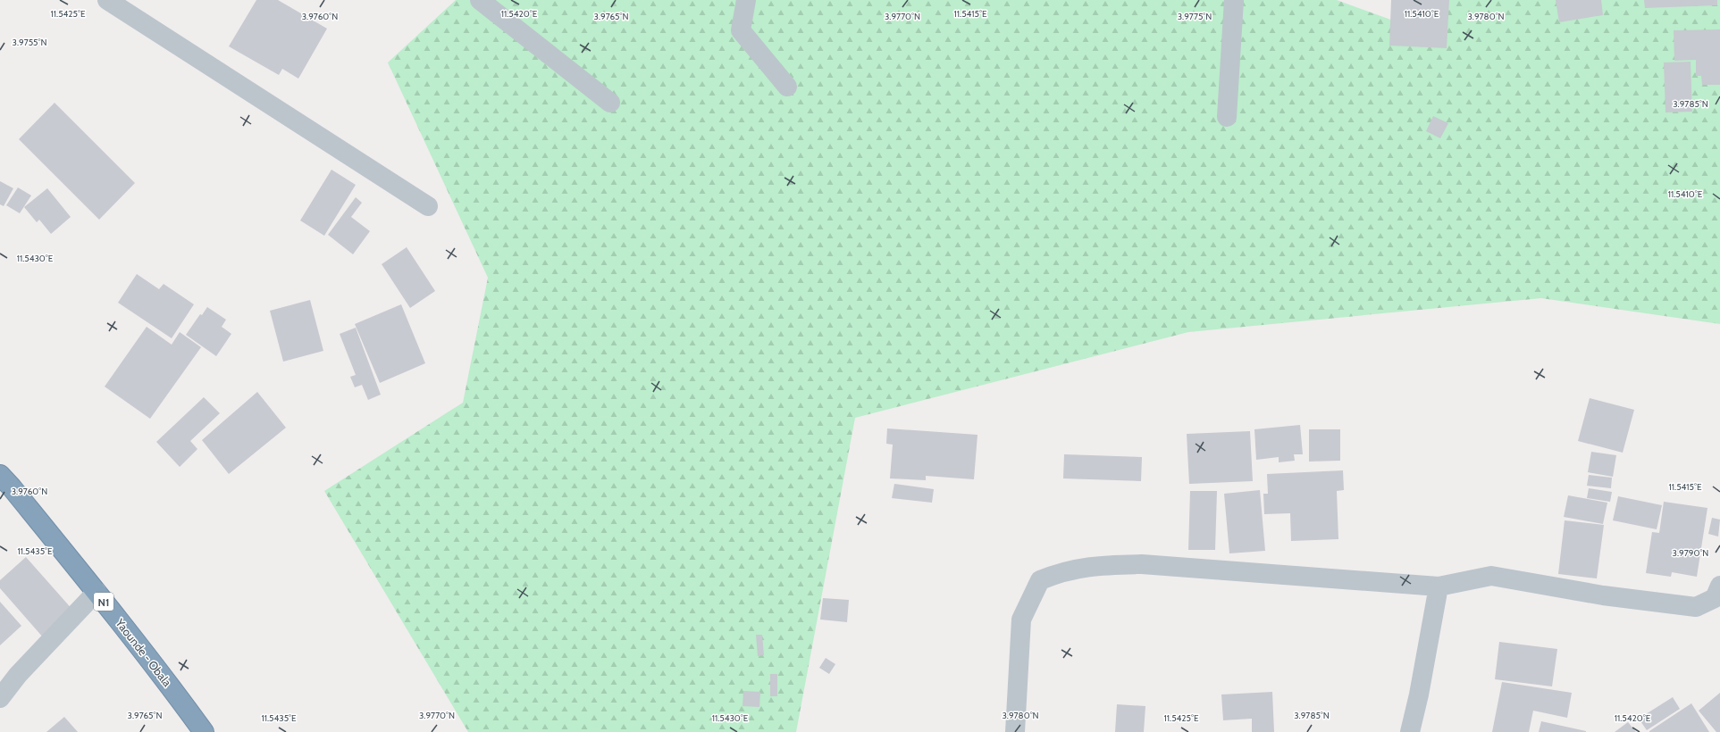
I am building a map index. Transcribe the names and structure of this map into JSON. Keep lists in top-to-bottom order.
{
  "streets": {
    "highway": ["N1", "Yaounde - Obala"]
  },
  "coordinates": [
    "11.5425°E",
    "11.5420°E",
    "11.5415°E",
    "11.5410°E",
    "3.9760°N",
    "3.9765°N",
    "3.9770°N",
    "3.9775°N",
    "3.9780°N",
    "3.9755°N",
    "3.9785°N",
    "11.5430°E",
    "11.5435°E",
    "3.9790°N"
  ]
}
